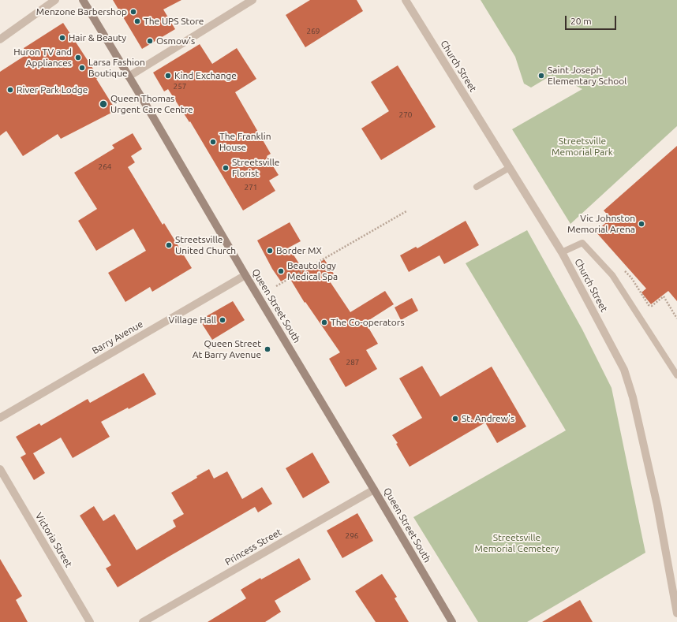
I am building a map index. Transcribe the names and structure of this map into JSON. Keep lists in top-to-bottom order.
{
  "streets": {
    "main road": ["Queen Street South"],
    "street": [
      "Church Street",
      "Barry Avenue",
      "Victoria Street",
      "Princess Street"
    ]
  },
  "crossings": [
    ["Queen Street South", "Barry Avenue"],
    ["Queen Street South", "Princess Street"]
  ],
  "parks": ["Streetsville Memorial Park", "Streetsville Memorial Cemetery"],
  "places": [
    "Menzone Barbershop",
    "The UPS Store",
    "Hair & Beauty",
    "Osmow's",
    "Huron TV and Appliances",
    "Larsa Fashion Boutique",
    "Kind Exchange",
    "Saint Joseph Elementary School",
    "River Park Lodge",
    "Queen Thomas Urgent Care Centre",
    "The Franklin House",
    "Streetsville Florist",
    "Vic Johnston Memorial Arena",
    "Streetsville United Church",
    "Border MX",
    "Beautology Medical Spa",
    "Village Hall",
    "The Co-operators",
    "Queen Street At Barry Avenue",
    "St. Andrew's"
  ],
  "house_numbers": [
    "269",
    "257",
    "270",
    "264",
    "271",
    "287",
    "296"
  ],
  "scale_bar": "20 m"
}
